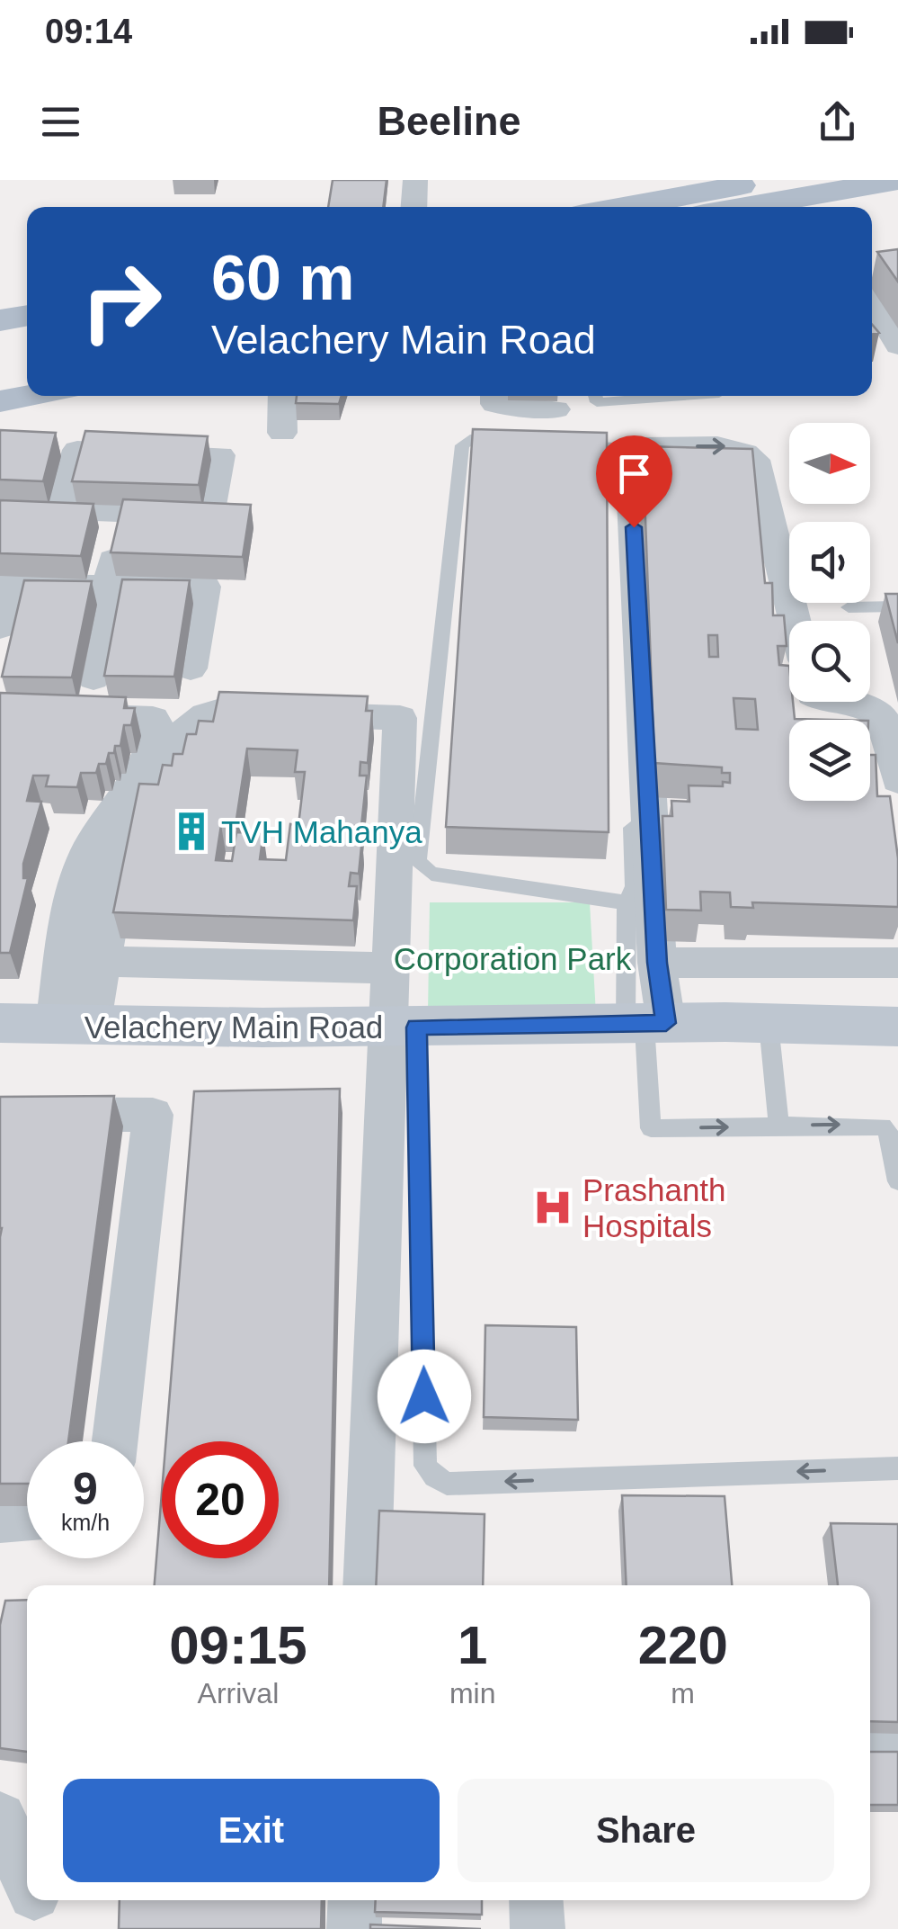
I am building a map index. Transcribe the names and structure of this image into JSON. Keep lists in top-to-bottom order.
{
  "streets": {
    "main road": ["Velachery Main Road"]
  },
  "parks": ["Corporation Park"],
  "places": {
    "building": ["TVH Mahanya"],
    "hospital": ["Prashanth Hospitals"]
  },
  "north": "right",
  "page": {
    "status": "09:14",
    "header": "Beeline",
    "turn": ["60 m", "Velachery Main Road"],
    "speed": "9 km/h",
    "limit": "20",
    "eta": [
      "09:15",
      "Arrival",
      "1",
      "min",
      "220",
      "m"
    ],
    "buttons": ["Exit", "Share"]
  }
}
